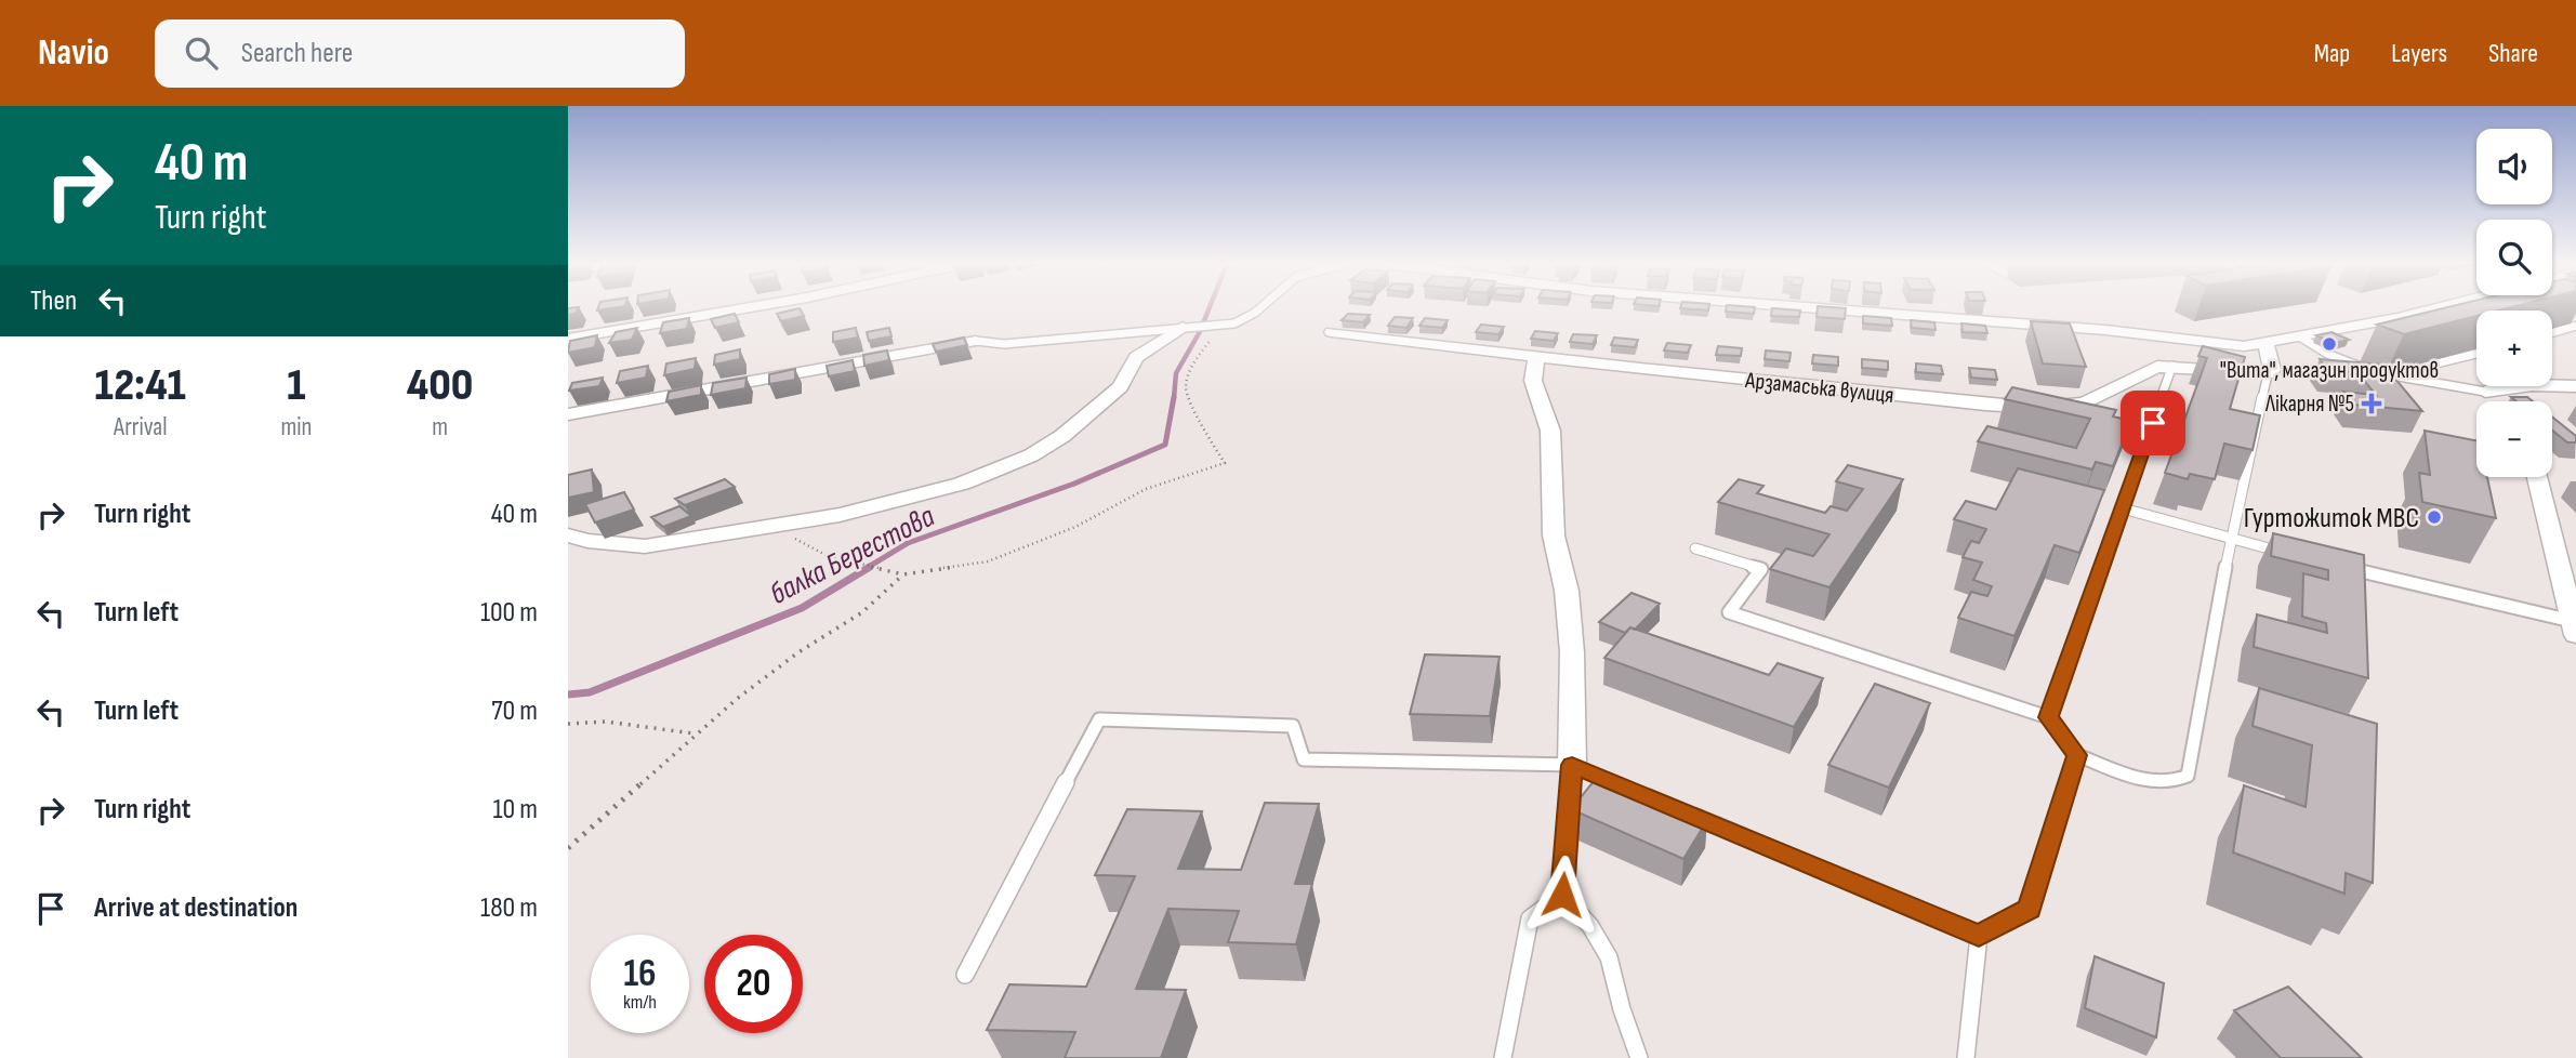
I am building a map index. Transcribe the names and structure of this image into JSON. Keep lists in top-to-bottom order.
{
  "streets": {
    "street": ["Арзамаська вулиця"]
  },
  "water": ["балка Берестова"],
  "places": {
    "other": ["\"Вита\", магазин продуктов", "Гуртожиток МВС"],
    "health": ["Лікарня №5"]
  },
  "page": {
    "header": "Navio",
    "search": "Search here",
    "nav": ["Map", "Layers", "Share"],
    "turn": ["40 m", "Turn right"],
    "map_buttons": ["+", "−"],
    "then": "Then",
    "eta": [
      "12:41",
      "Arrival",
      "1",
      "min",
      "400",
      "m"
    ],
    "list": [
      {
        "name": "Turn right",
        "value": "40 m"
      },
      {
        "name": "Turn left",
        "value": "100 m"
      },
      {
        "name": "Turn left",
        "value": "70 m"
      },
      {
        "name": "Turn right",
        "value": "10 m"
      },
      {
        "name": "Arrive at destination",
        "value": "180 m"
      }
    ],
    "speed": "16 km/h",
    "limit": "20"
  }
}
